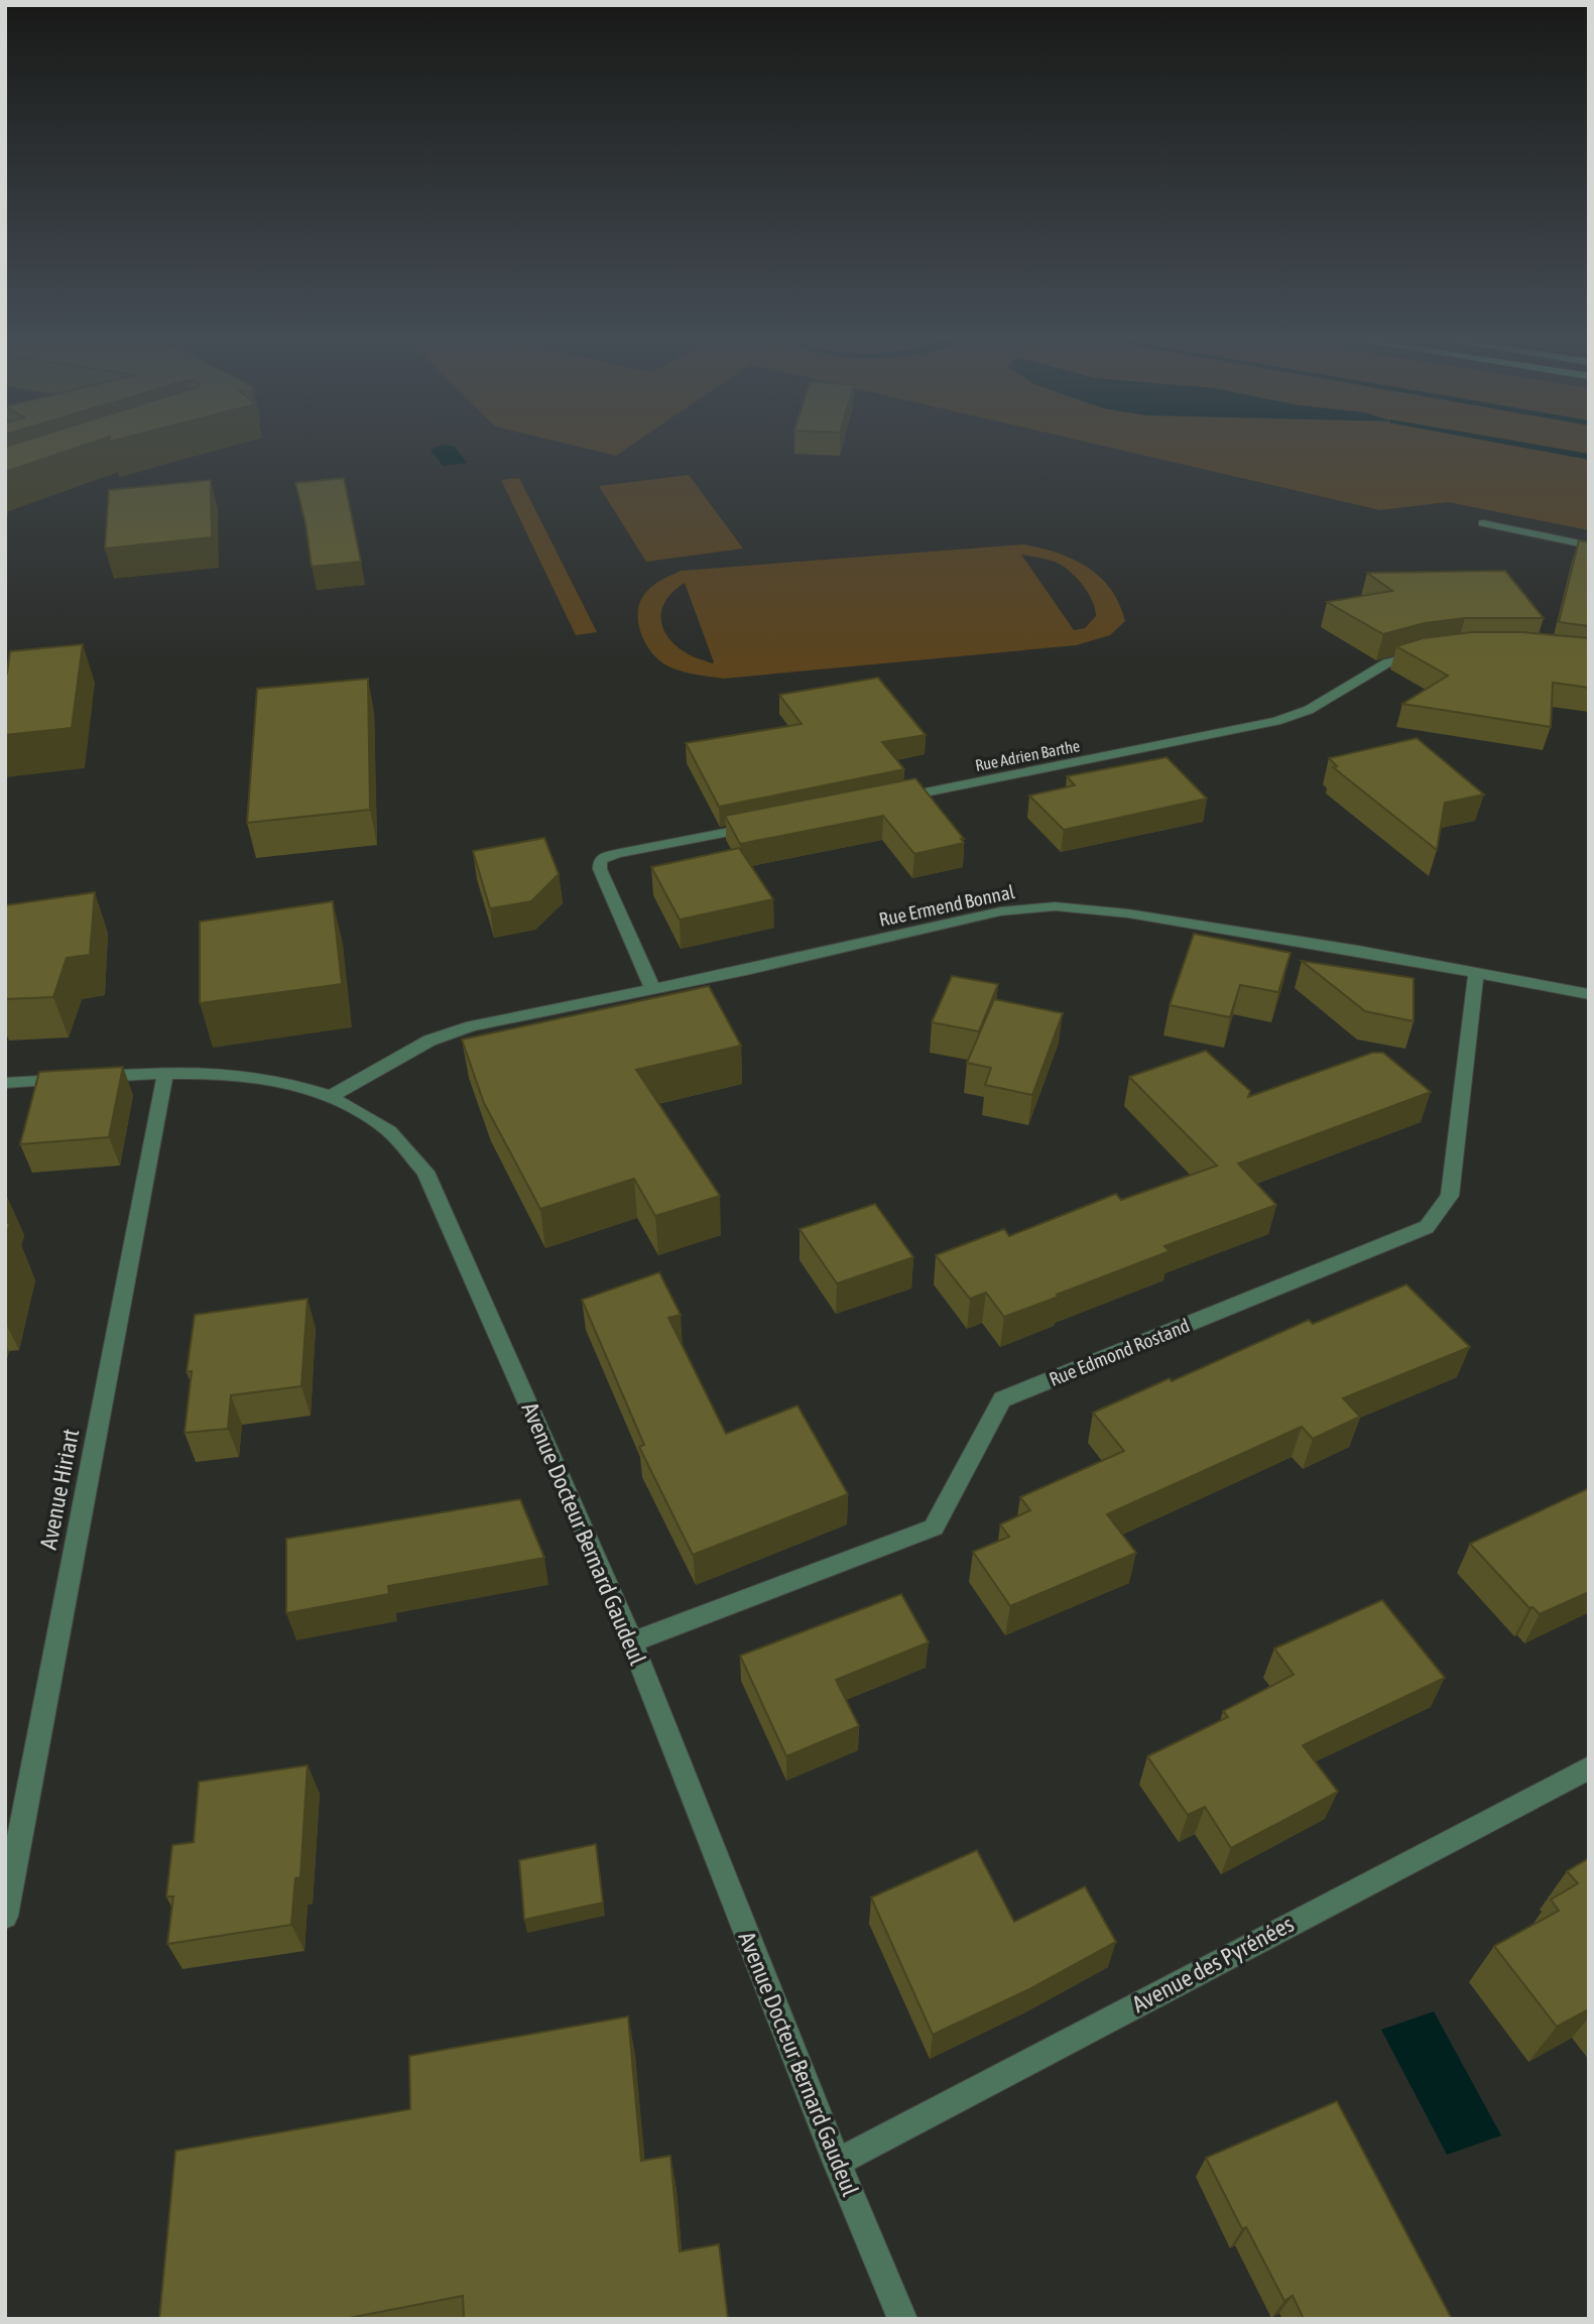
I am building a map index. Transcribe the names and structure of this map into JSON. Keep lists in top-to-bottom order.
{
  "streets": {
    "street": [
      "Rue Adrien Barthe",
      "Rue Ermend Bonnal",
      "Rue Edmond Rostand",
      "Avenue Hiriart",
      "Avenue Docteur Bernard Gaudeul",
      "Avenue des Pyrénées"
    ]
  },
  "crossings": [
    ["Rue Ermend Bonnal", "Rue Edmond Rostand"],
    ["Rue Ermend Bonnal", "Avenue Docteur Bernard Gaudeul"],
    ["Rue Edmond Rostand", "Avenue Docteur Bernard Gaudeul"],
    ["Avenue Hiriart", "Avenue Docteur Bernard Gaudeul"],
    ["Avenue Docteur Bernard Gaudeul", "Avenue des Pyrénées"]
  ]
}
